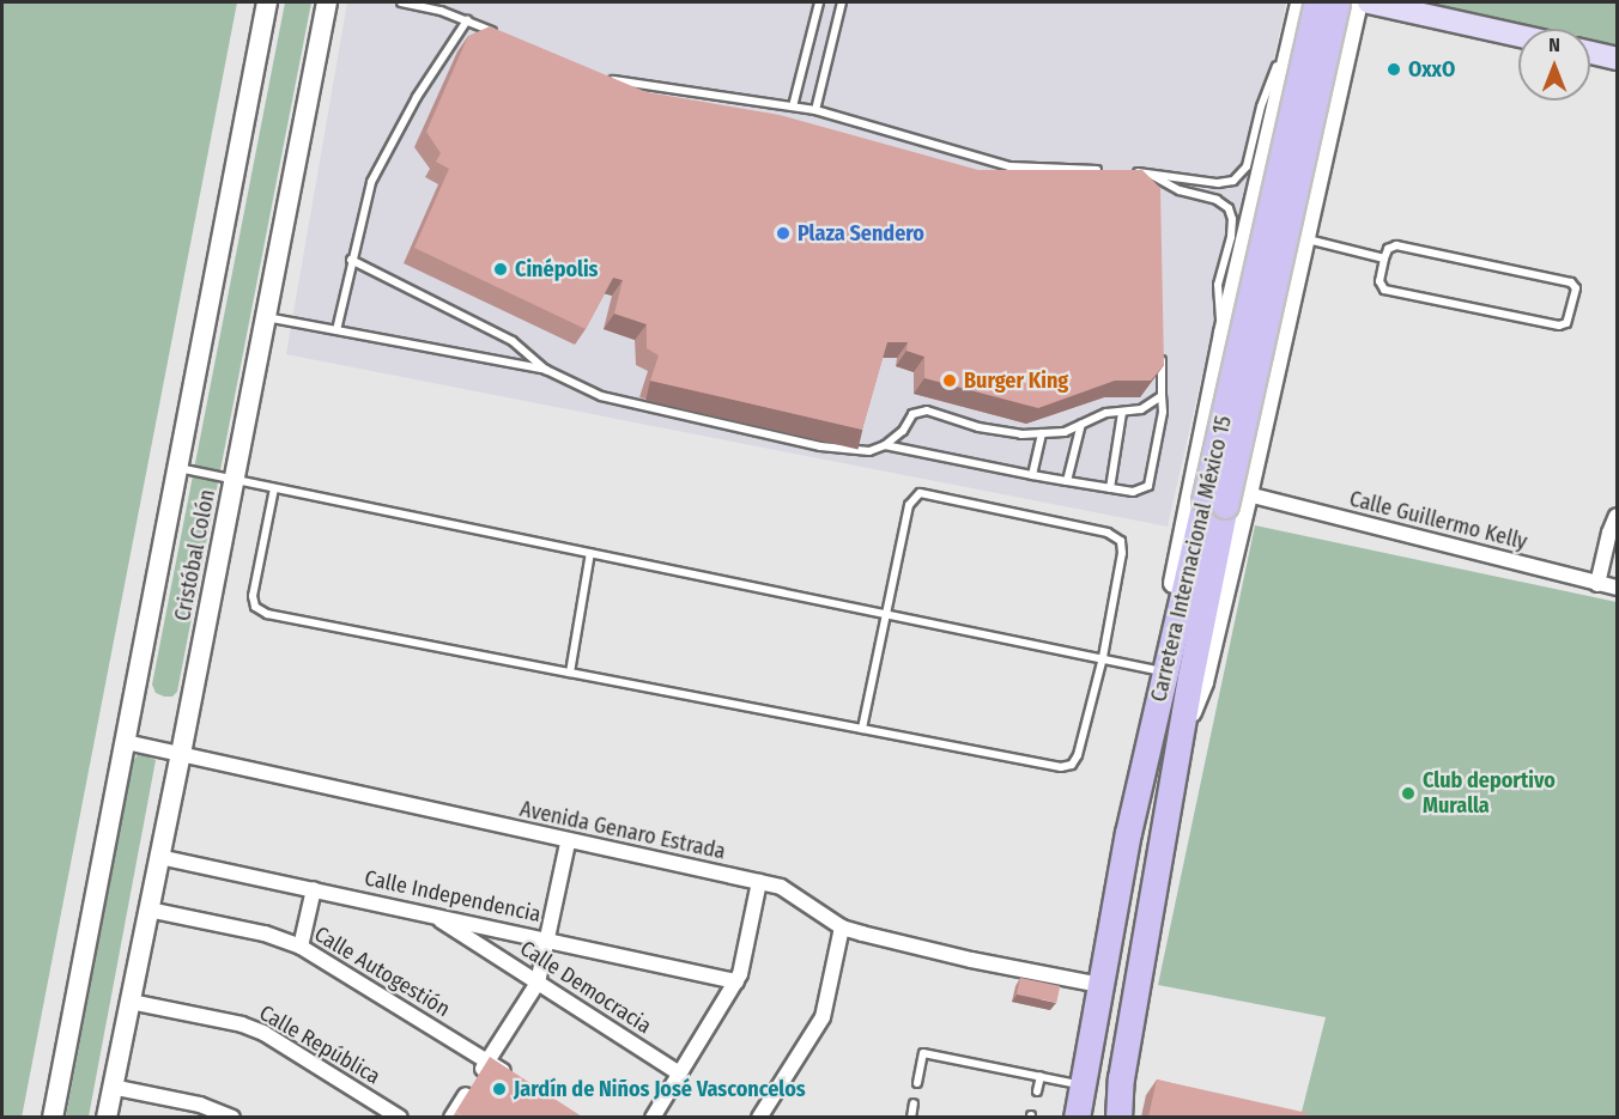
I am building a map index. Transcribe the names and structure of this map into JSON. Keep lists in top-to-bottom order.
{
  "streets": {
    "highway": ["Carretera Internacional México 15"],
    "street": [
      "Calle Guillermo Kelly",
      "Cristóbal Colón",
      "Avenida Genaro Estrada",
      "Calle Independencia",
      "Calle Autogestión",
      "Calle Democracia",
      "Calle República"
    ]
  },
  "crossings": [
    ["Calle Guillermo Kelly", "Carretera Internacional México 15"],
    ["Cristóbal Colón", "Avenida Genaro Estrada"],
    ["Cristóbal Colón", "Calle Independencia"],
    ["Cristóbal Colón", "Calle Autogestión"],
    ["Cristóbal Colón", "Calle República"],
    ["Carretera Internacional México 15", "Avenida Genaro Estrada"],
    ["Calle Independencia", "Calle Democracia"]
  ],
  "places": [
    "OxxO",
    "Plaza Sendero",
    "Cinépolis",
    "Burger King",
    "Club deportivo Muralla",
    "Jardín de Niños José Vasconcelos"
  ],
  "north": "top"
}
